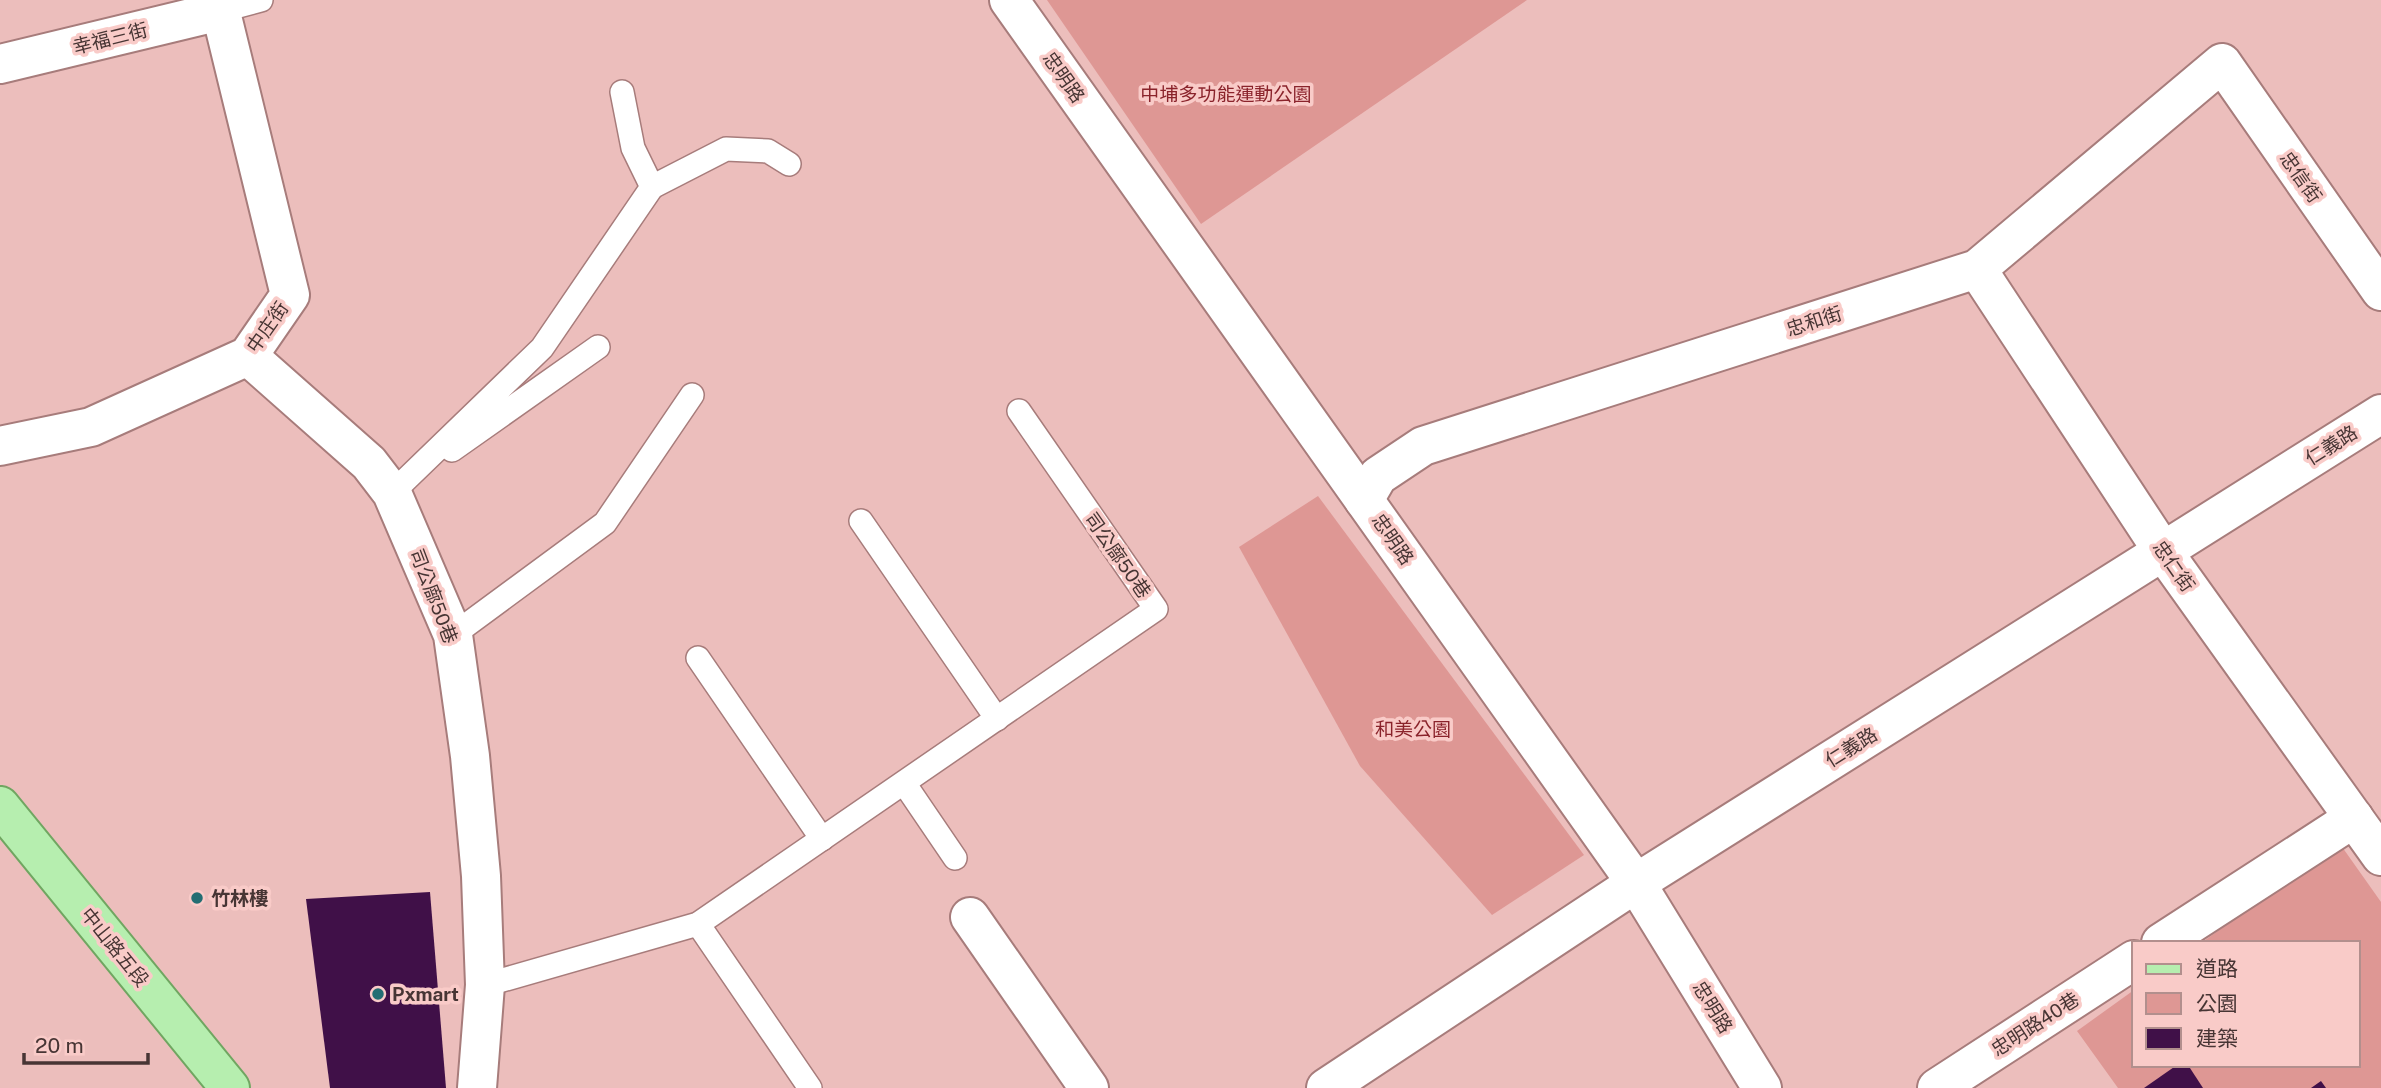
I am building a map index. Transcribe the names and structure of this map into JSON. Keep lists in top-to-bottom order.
{
  "streets": {
    "main road": ["中山路五段"],
    "street": [
      "幸福三街",
      "忠明路",
      "忠信街",
      "忠和街",
      "中庄街",
      "仁義路",
      "司公廍50巷",
      "忠仁街",
      "忠明路40巷"
    ]
  },
  "crossings": [
    ["幸福三街", "中庄街"],
    ["忠明路", "忠和街"],
    ["忠明路", "仁義路"],
    ["忠信街", "忠和街"],
    ["忠和街", "忠仁街"],
    ["中庄街", "司公廍50巷"],
    ["仁義路", "忠仁街"]
  ],
  "parks": ["中埔多功能運動公園", "和美公園"],
  "places": ["竹林樓", "Pxmart"],
  "legend": ["道路", "公園", "建築"],
  "scale_bar": "20 m"
}
